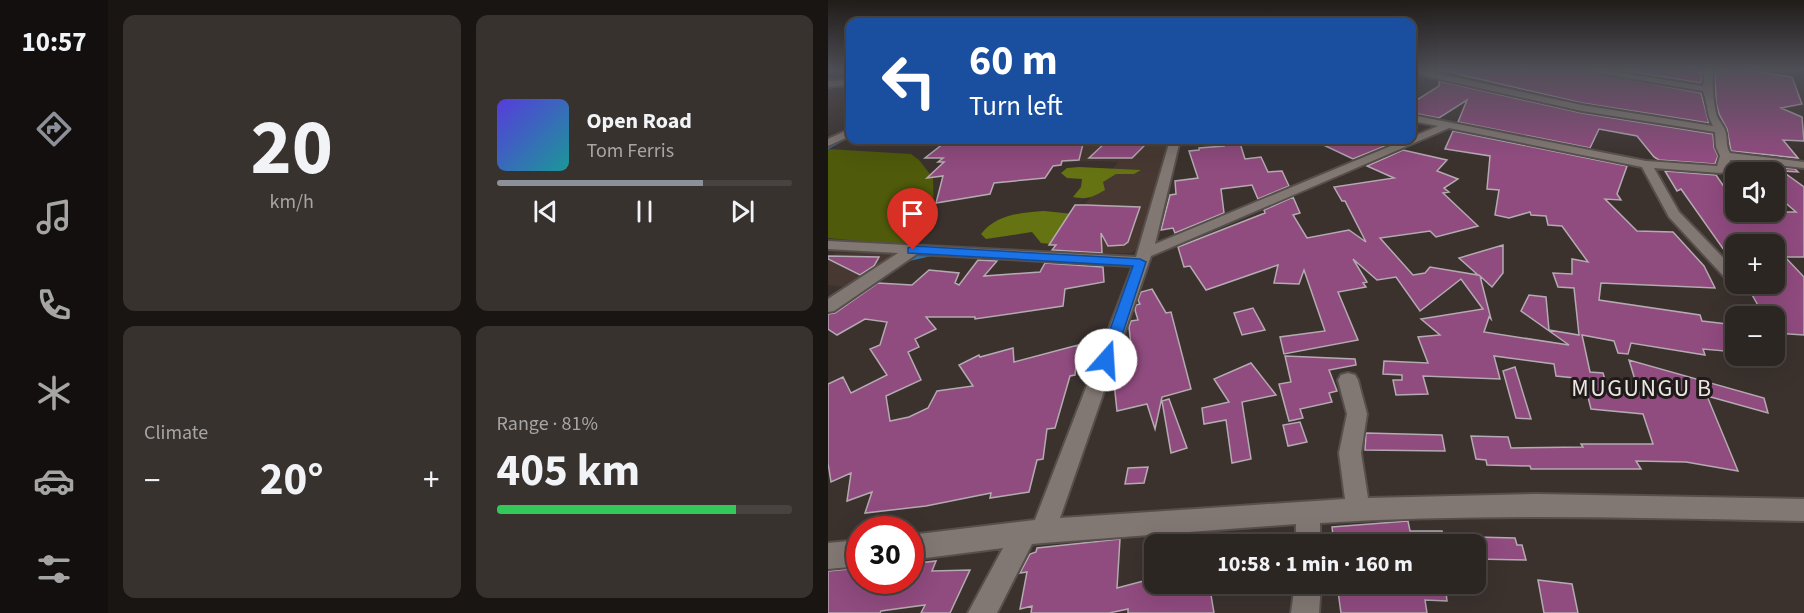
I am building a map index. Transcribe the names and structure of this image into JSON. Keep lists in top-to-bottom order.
{
  "districts": ["MUGUNGU B"],
  "page": {
    "tabs": "10:57",
    "tile": [
      ["20", "km/h"],
      "Climate",
      ["Range · 81%", "405 km"]
    ],
    "turn": ["60 m", "Turn left"],
    "song": ["Open Road", "Tom Ferris"],
    "map_buttons": ["+", "−"],
    "heat": ["−", "20°", "+"],
    "limit": "30",
    "trip": "10:58 · 1 min · 160 m"
  }
}
